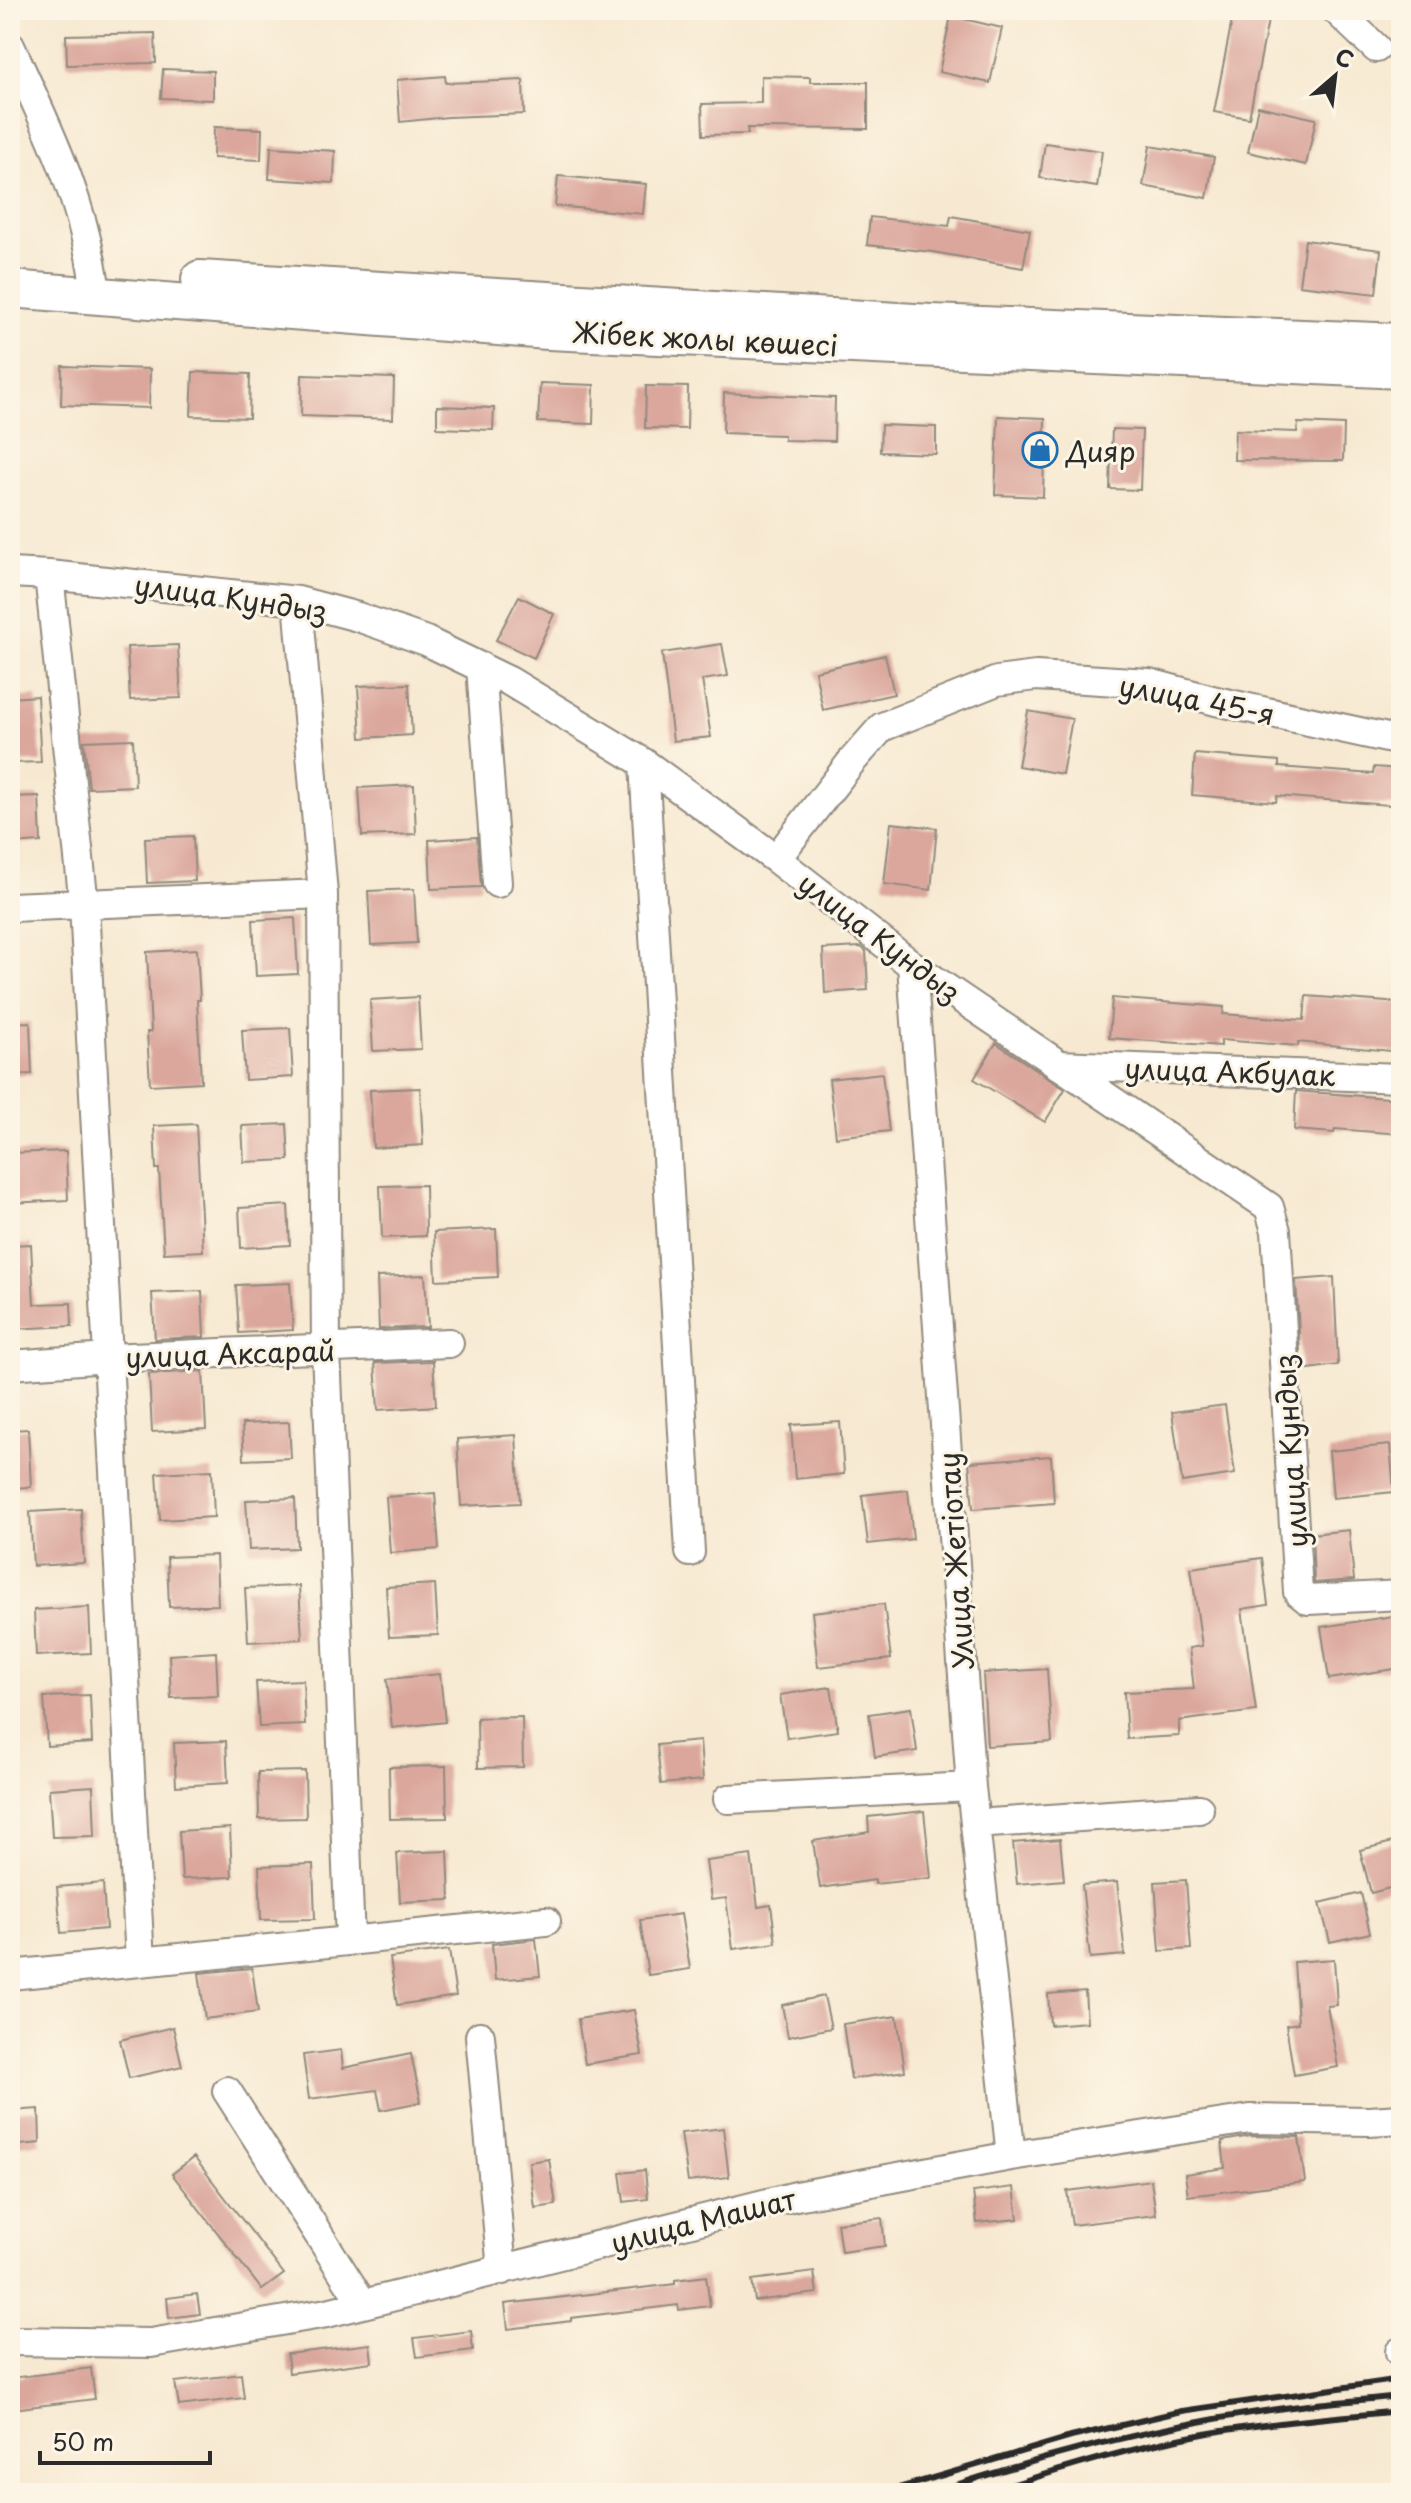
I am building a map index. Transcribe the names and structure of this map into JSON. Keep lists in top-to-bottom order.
{
  "streets": {
    "main road": ["Жібек жолы көшесі"],
    "street": [
      "улица Кундыз",
      "улица 45-я",
      "улица Акбулак",
      "улица Аксарай",
      "Улица Жетіотау",
      "улица Машат"
    ]
  },
  "crossings": [
    ["улица Кундыз", "улица 45-я"],
    ["улица Кундыз", "улица Акбулак"],
    ["улица Кундыз", "Улица Жетіотау"],
    ["Улица Жетіотау", "улица Машат"]
  ],
  "places": {
    "shop": ["Дияр"]
  },
  "scale_bar": "50 m",
  "north": "top right"
}
